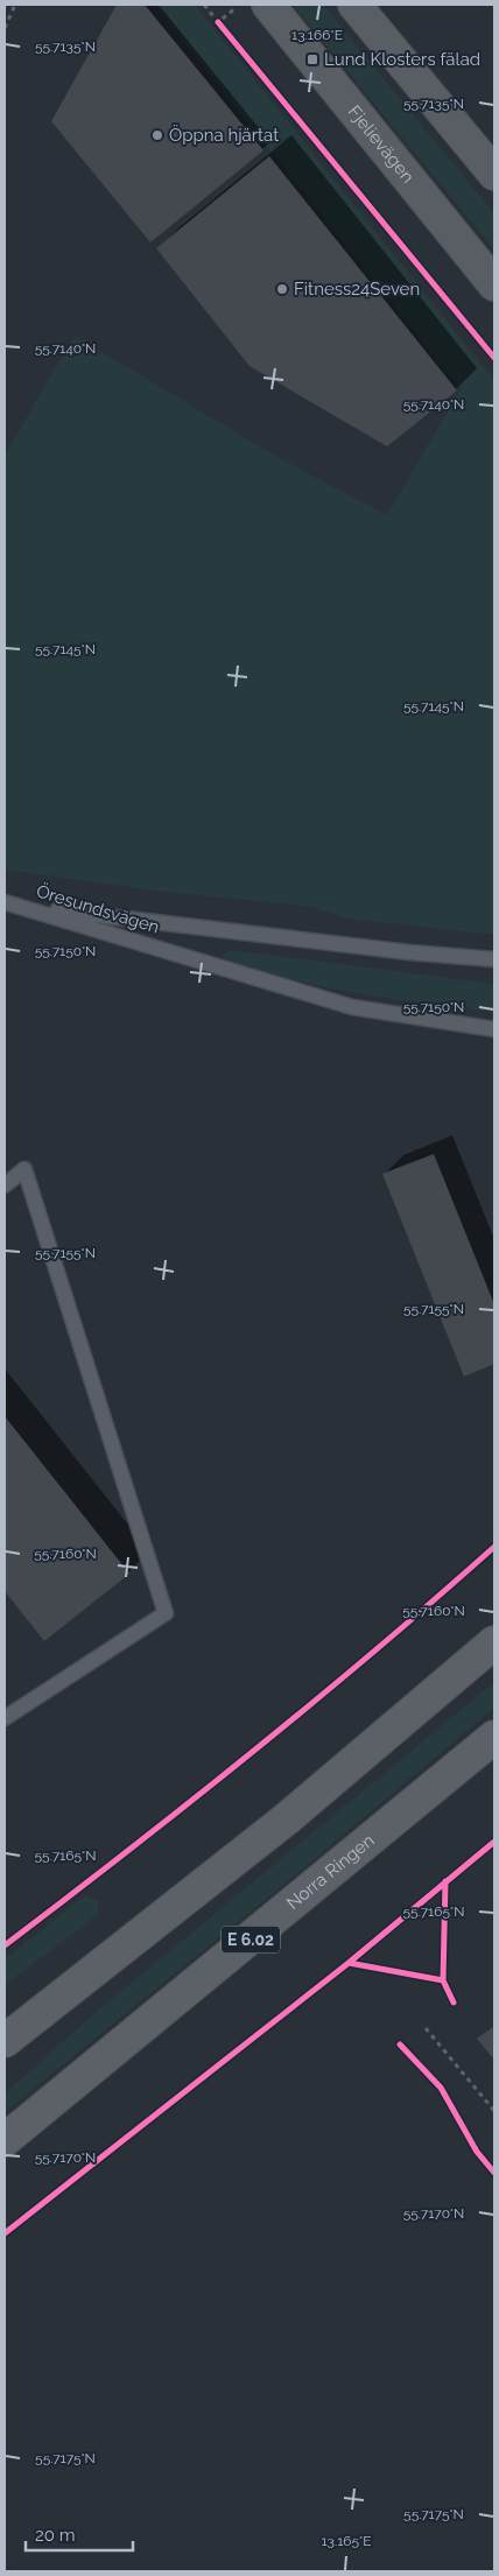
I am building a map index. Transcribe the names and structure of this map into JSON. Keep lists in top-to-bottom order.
{
  "streets": {
    "main road": ["Fjelievägen", "Norra Ringen", "E 6.02"],
    "lane": ["Öresundsvägen"]
  },
  "places": {
    "transit": ["Lund Klosters fälad"],
    "other": ["Öppna hjärtat", "Fitness24Seven"]
  },
  "scale_bar": "20 m",
  "coordinates": [
    "13.166°E",
    "55.7135°N",
    "55.7140°N",
    "55.7145°N",
    "55.7150°N",
    "55.7155°N",
    "55.7160°N",
    "55.7165°N",
    "55.7170°N",
    "55.7175°N",
    "13.165°E"
  ]
}
